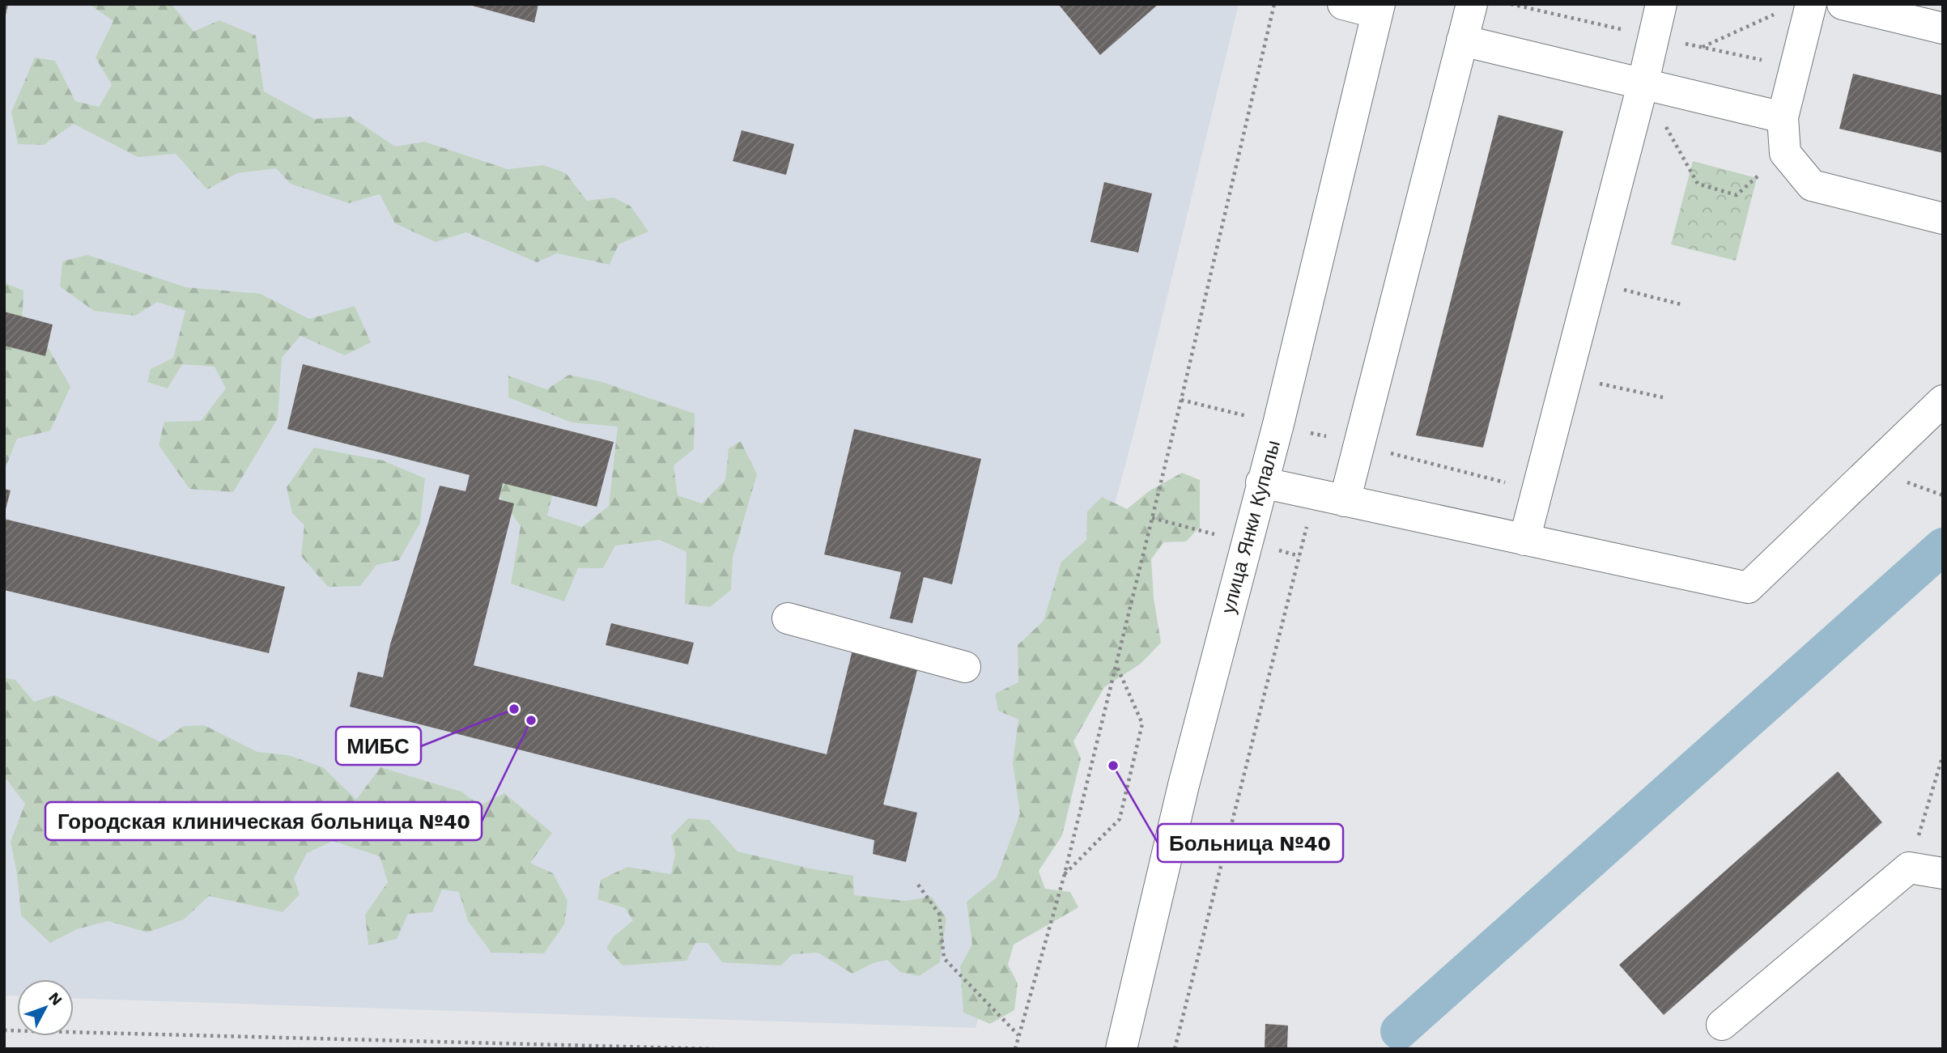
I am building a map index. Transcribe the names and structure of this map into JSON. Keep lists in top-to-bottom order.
{
  "streets": {
    "street": ["улица Янки Купалы"]
  },
  "places": ["МИБС", "Городская клиническая больница №40", "Больница №40"],
  "north": "top right"
}
